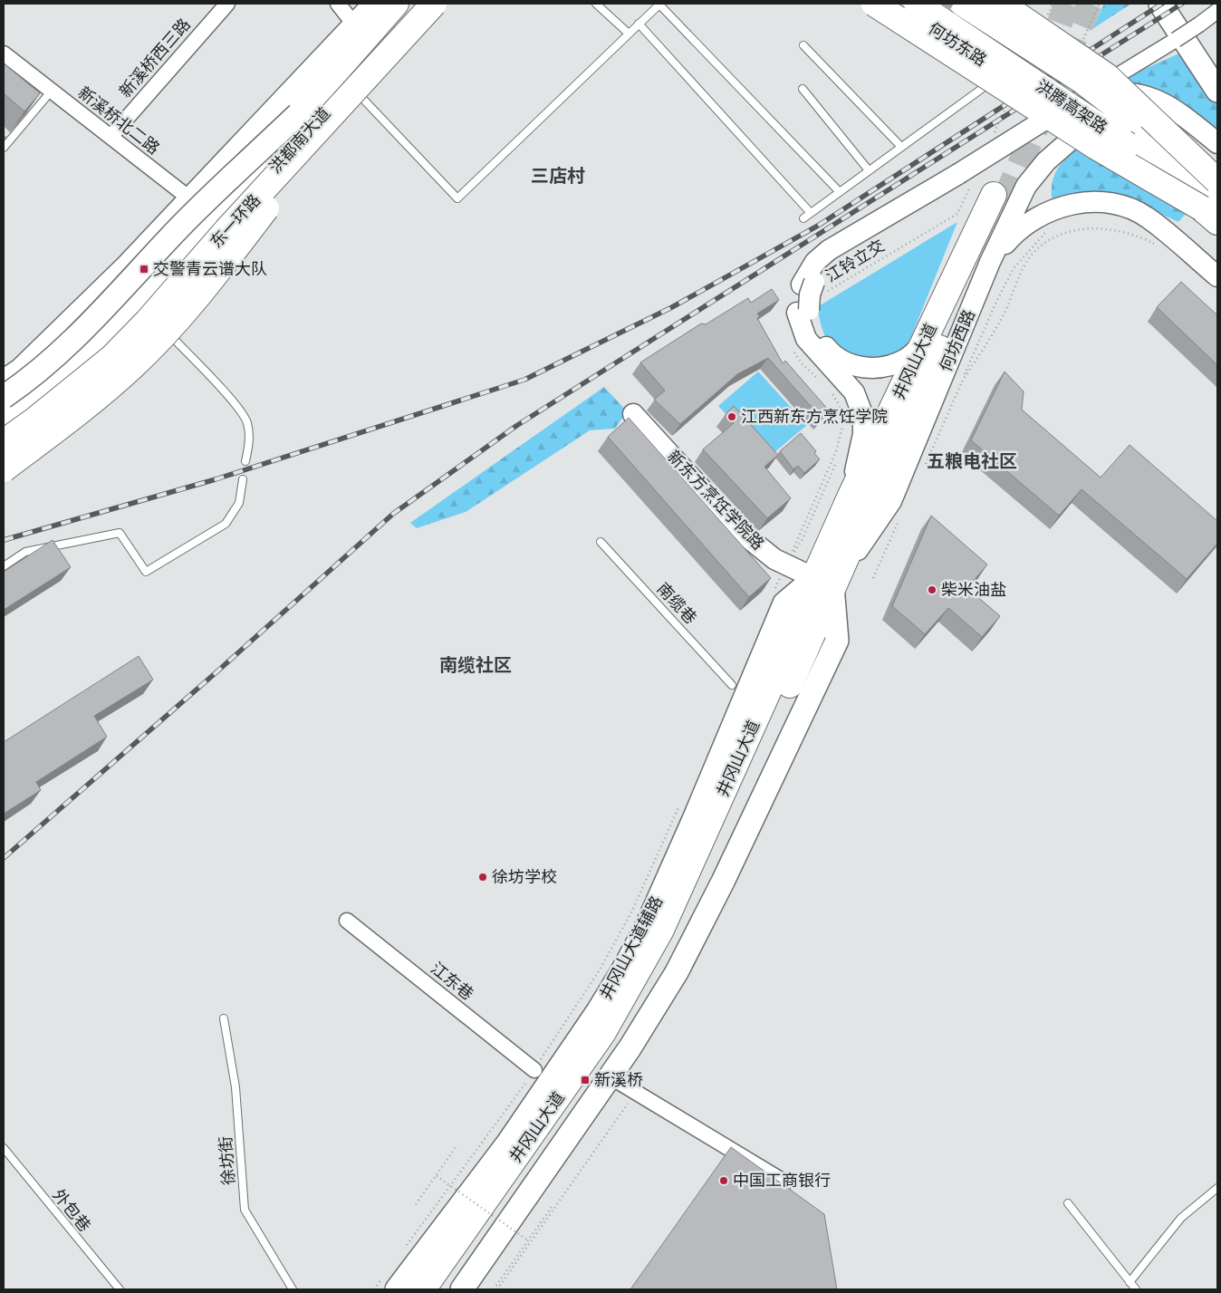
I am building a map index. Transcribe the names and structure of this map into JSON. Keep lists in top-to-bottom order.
{
  "streets": {
    "highway": ["洪腾高架路", "东一环路", "井冈山大道"],
    "main road": [
      "何坊东路",
      "洪都南大道",
      "何坊西路",
      "新东方烹饪学院路",
      "井冈山大道辅路"
    ],
    "street": ["新溪桥西三路", "新溪桥北二路", "江东巷"],
    "lane": ["南缆巷", "徐坊街", "外包巷"],
    "path": ["江铃立交"]
  },
  "crossings": [
    ["新溪桥西三路", "新溪桥北二路"],
    ["洪腾高架路", "何坊西路"],
    ["新溪桥北二路", "东一环路"],
    ["洪都南大道", "东一环路"],
    ["江铃立交", "何坊西路"],
    ["何坊西路", "井冈山大道"],
    ["何坊西路", "新东方烹饪学院路"],
    ["何坊西路", "井冈山大道辅路"],
    ["井冈山大道", "新东方烹饪学院路"],
    ["井冈山大道", "井冈山大道辅路"],
    ["新东方烹饪学院路", "井冈山大道辅路"]
  ],
  "districts": ["三店村", "五粮电社区", "南缆社区"],
  "places": {
    "transit": ["交警青云谱大队", "新溪桥"],
    "other": [
      "江西新东方烹饪学院",
      "柴米油盐",
      "徐坊学校",
      "中国工商银行"
    ]
  }
}
